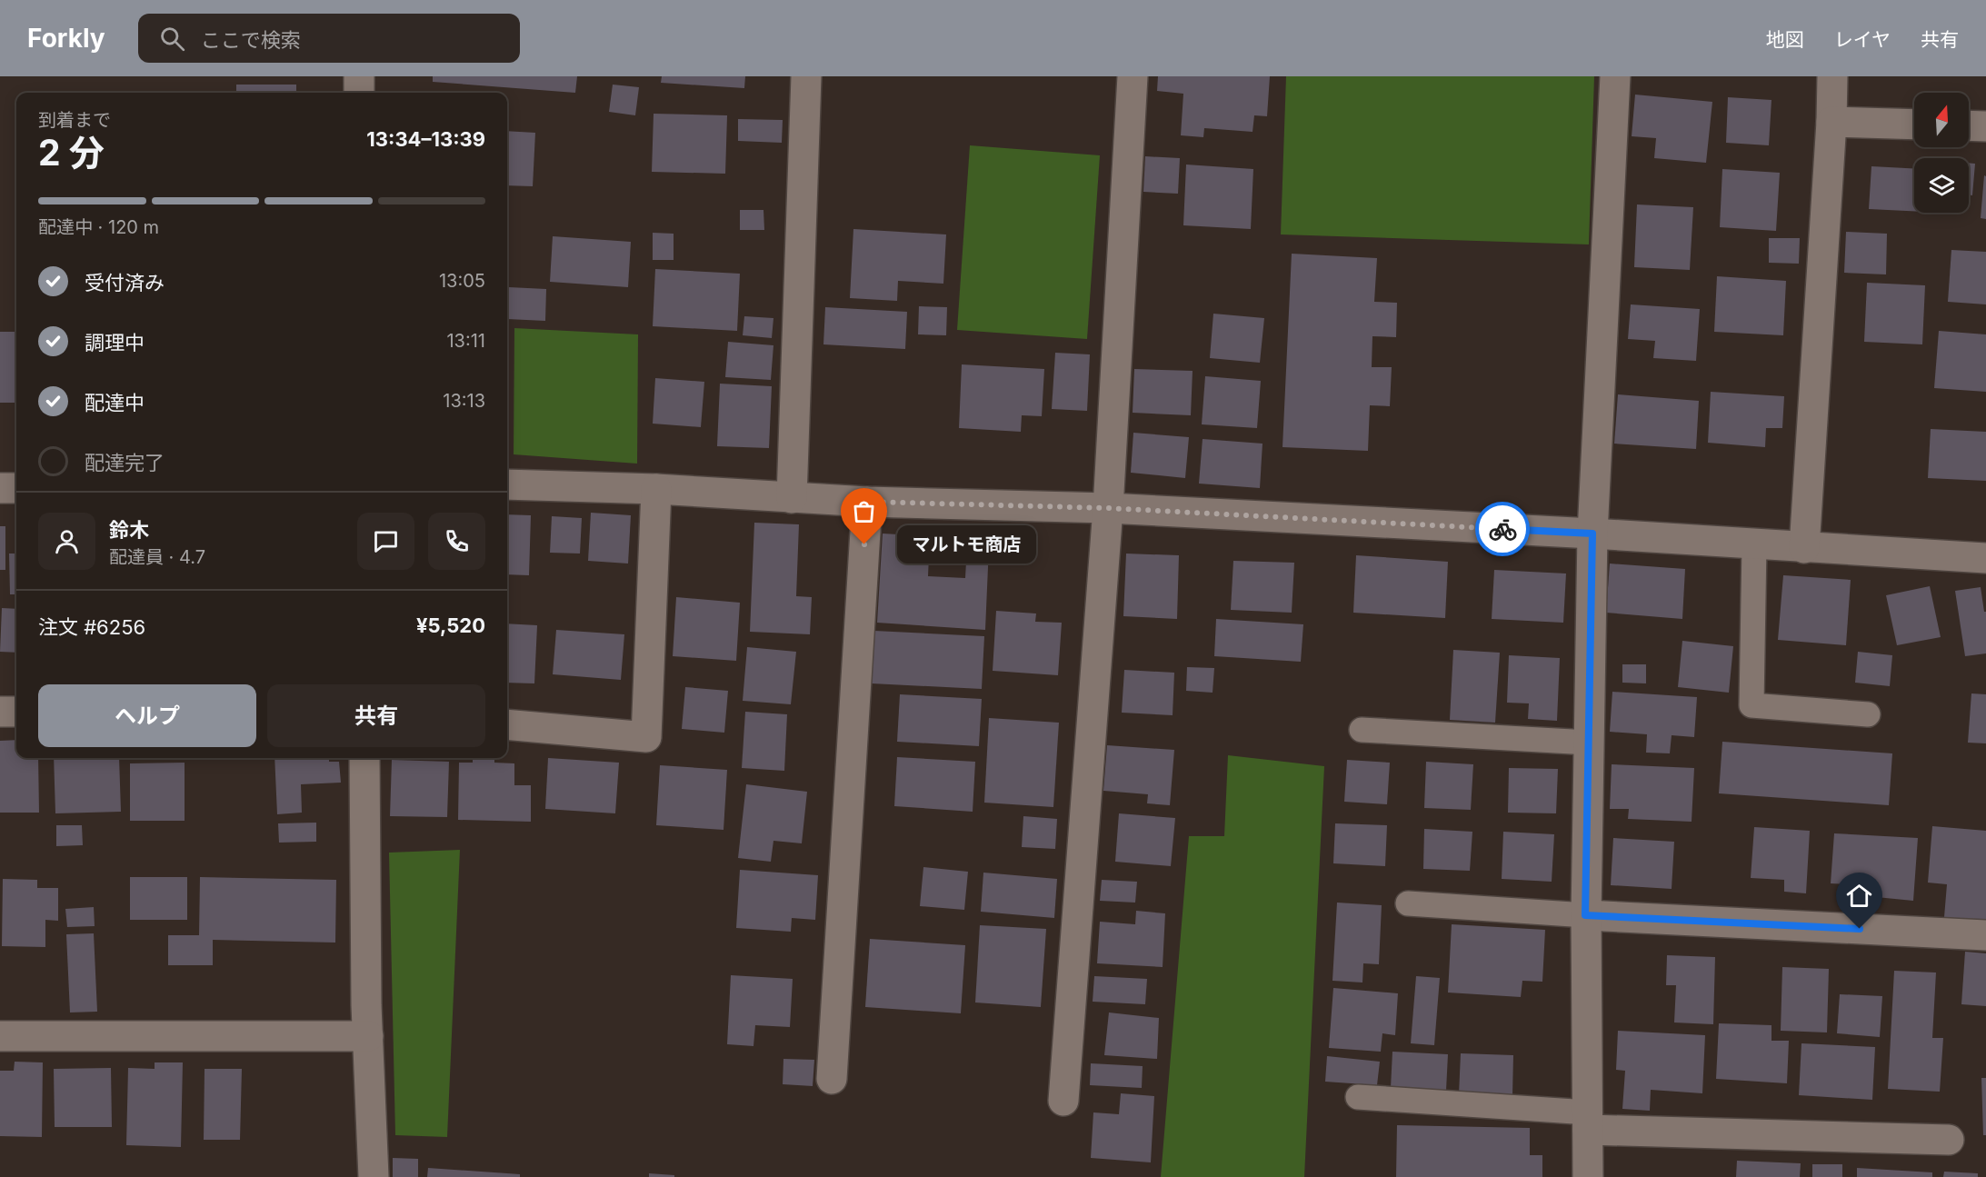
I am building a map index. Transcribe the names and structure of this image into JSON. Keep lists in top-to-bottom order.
{
  "places": ["マルトモ商店"],
  "north": "top",
  "page": {
    "header": "Forkly",
    "search": "ここで検索",
    "nav": ["地図", "レイヤ", "共有"],
    "heading": ["2 分", "到着まで", "13:34–13:39"],
    "panel": [
      "鈴木",
      "配達員 · 4.7",
      "注文 #6256",
      "¥5,520"
    ],
    "bar": "配達中 · 120 m",
    "list": [
      ["受付済み", "13:05"],
      ["調理中", "13:11"],
      ["配達中", "13:13"],
      "配達完了"
    ],
    "bubble": "マルトモ商店",
    "buttons": ["ヘルプ", "共有"]
  }
}
